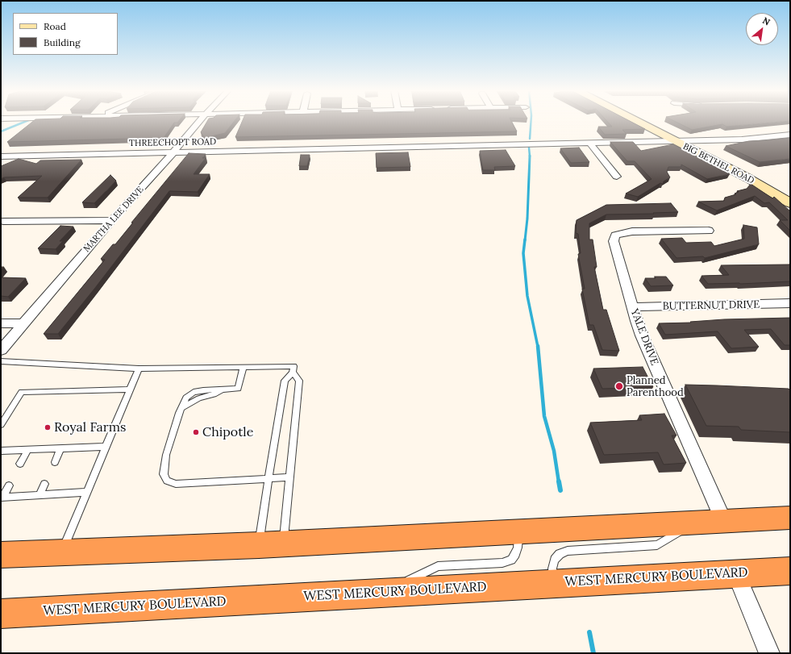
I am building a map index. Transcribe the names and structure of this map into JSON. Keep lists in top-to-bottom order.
{
  "streets": {
    "highway": ["WEST MERCURY BOULEVARD"],
    "main road": ["BIG BETHEL ROAD"],
    "street": [
      "THREECHOPT ROAD",
      "MARTHA LEE DRIVE",
      "BUTTERNUT DRIVE",
      "YALE DRIVE"
    ]
  },
  "crossings": [
    ["THREECHOPT ROAD", "BIG BETHEL ROAD"],
    ["THREECHOPT ROAD", "MARTHA LEE DRIVE"],
    ["BUTTERNUT DRIVE", "YALE DRIVE"]
  ],
  "places": ["Planned Parenthood", "Royal Farms", "Chipotle"],
  "legend": ["Road", "Building"],
  "north": "top right"
}
